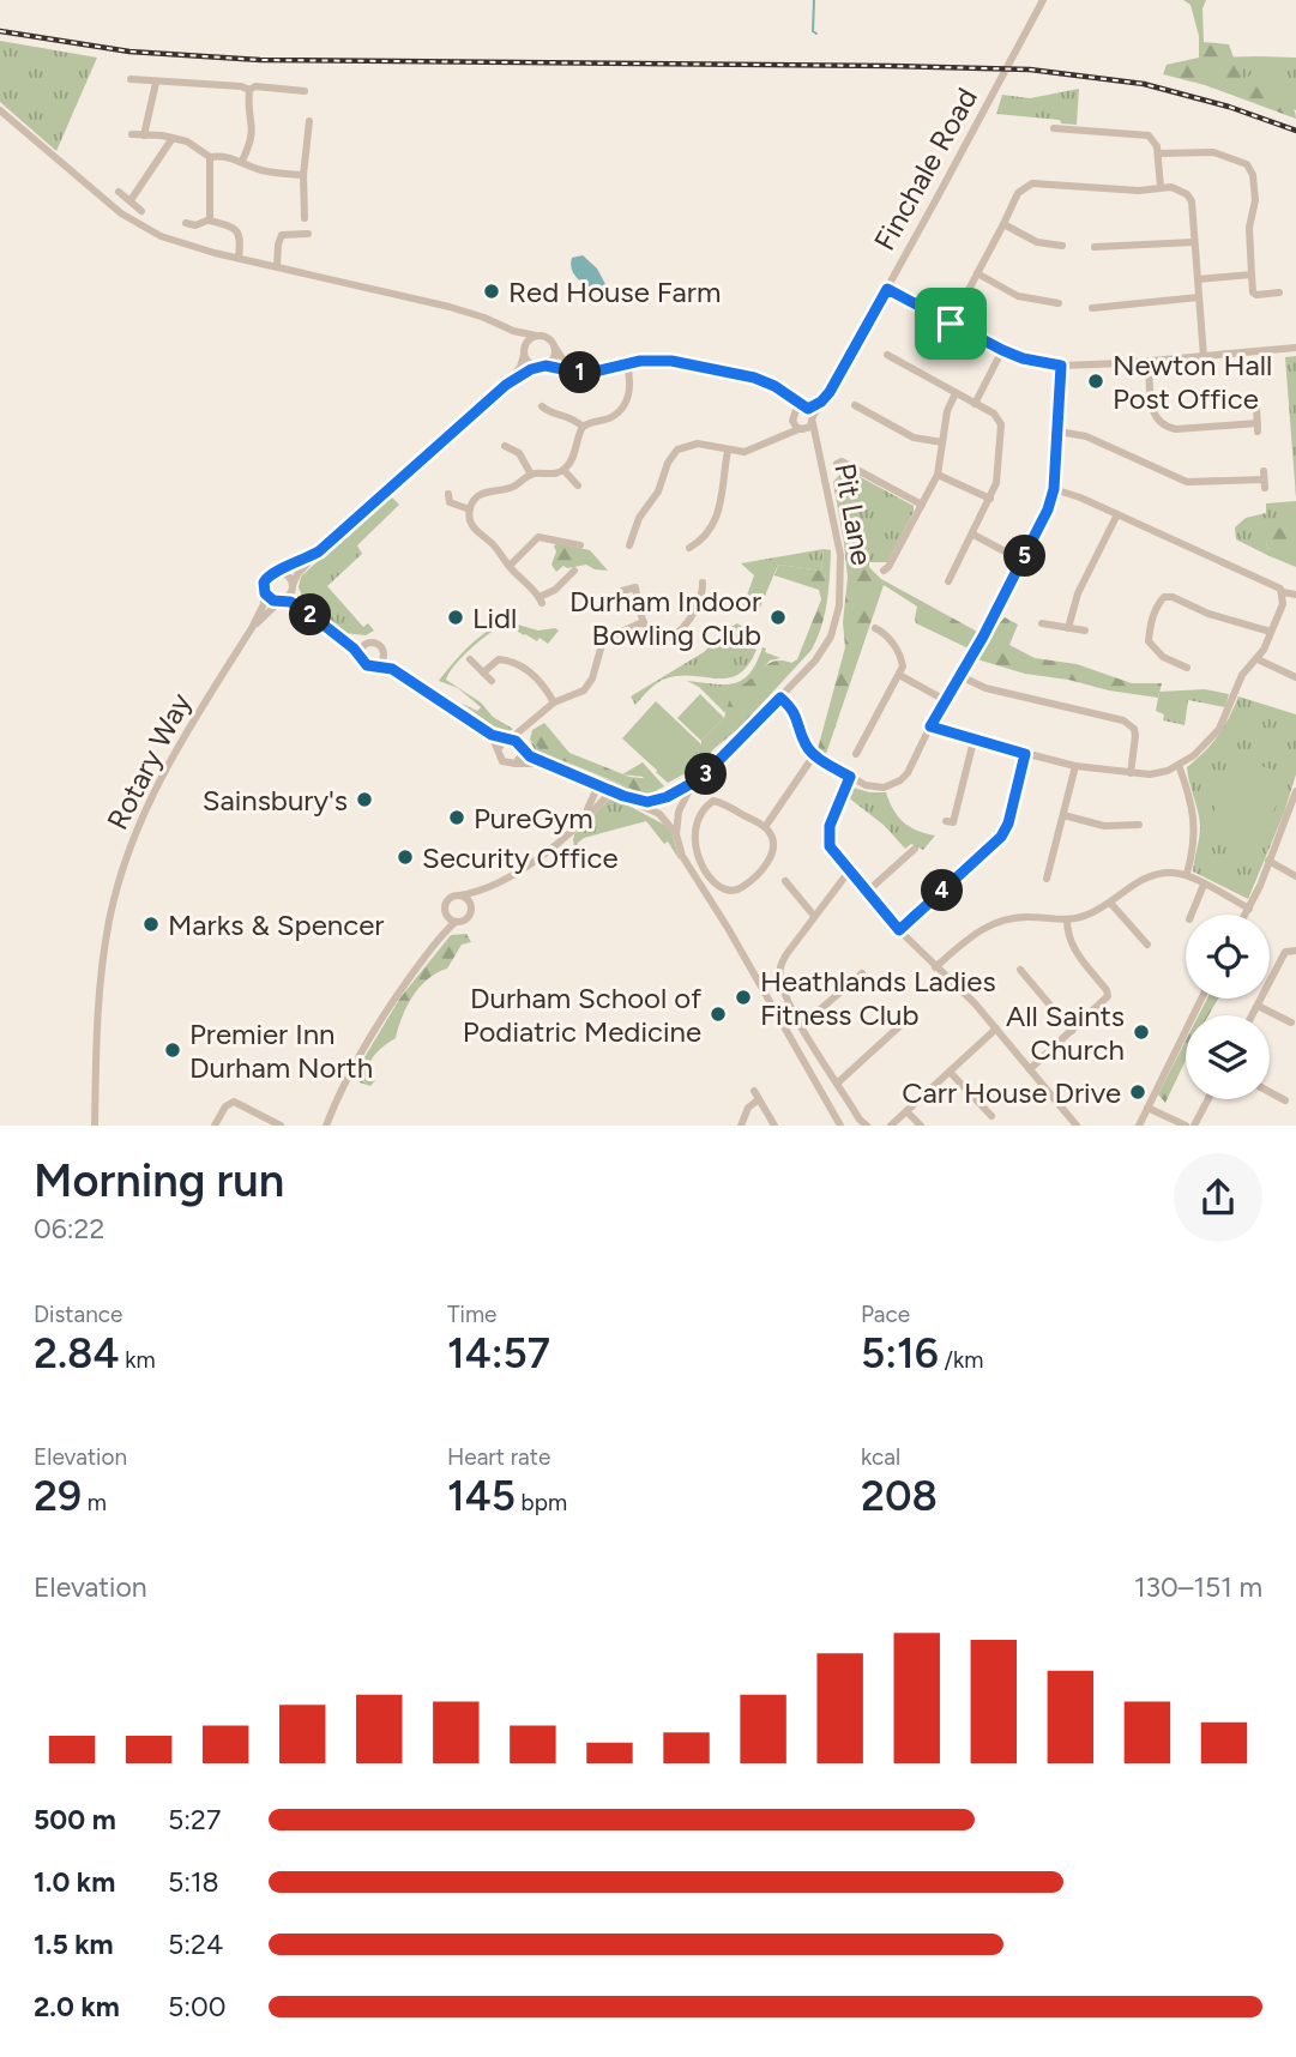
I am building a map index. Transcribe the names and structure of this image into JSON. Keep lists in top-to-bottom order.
{
  "streets": {
    "street": ["Finchale Road", "Pit Lane", "Rotary Way"]
  },
  "crossings": [
    ["Finchale Road", "Pit Lane"]
  ],
  "places": [
    "Red House Farm",
    "Newton Hall Post Office",
    "Lidl",
    "Durham Indoor Bowling Club",
    "Sainsbury's",
    "PureGym",
    "Security Office",
    "Marks & Spencer",
    "Heathlands Ladies Fitness Club",
    "Durham School of Podiatric Medicine",
    "All Saints Church",
    "Premier Inn Durham North",
    "Carr House Drive"
  ],
  "page": {
    "pins": [
      "1",
      "5",
      "2",
      "3",
      "4"
    ],
    "heading": ["Morning run", "06:22"],
    "stats": [
      ["Distance", "2.84 km"],
      ["Time", "14:57"],
      ["Pace", "5:16 /km"],
      ["Elevation", "29 m"],
      ["Heart rate", "145 bpm"],
      ["kcal", "208"]
    ],
    "chart": ["Elevation", "130–151 m"],
    "list": [
      {
        "name": "500 m",
        "note": "5:27"
      },
      {
        "name": "1.0 km",
        "note": "5:18"
      },
      {
        "name": "1.5 km",
        "note": "5:24"
      },
      {
        "name": "2.0 km",
        "note": "5:00"
      }
    ]
  }
}
